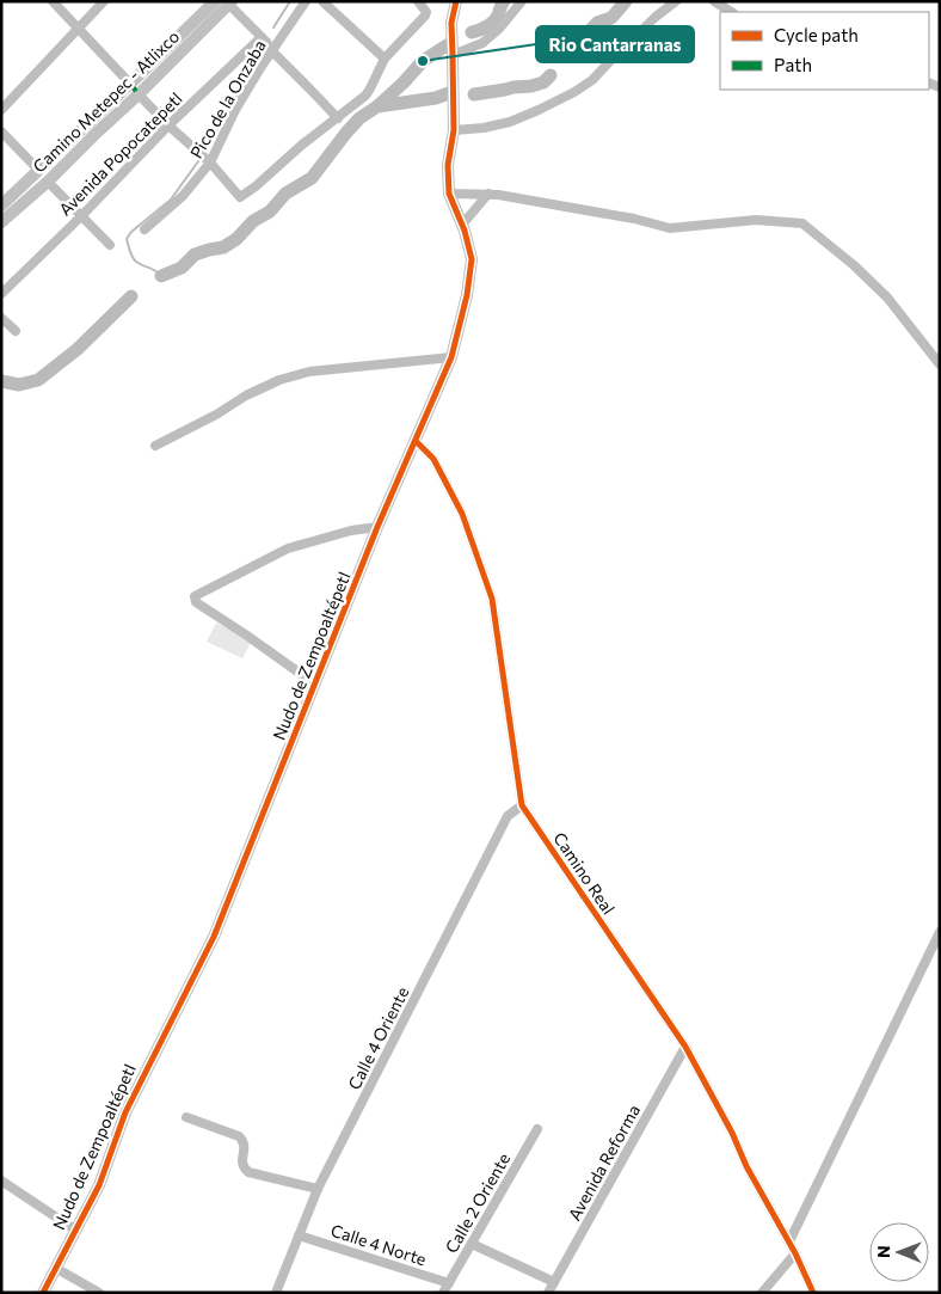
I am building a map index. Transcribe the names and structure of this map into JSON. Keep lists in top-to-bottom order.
{
  "streets": {
    "street": [
      "Pico de la Onzaba",
      "Camino Metepec - Atlixco",
      "Avenida Popocatepetl",
      "Nudo de Zempoaltépetl",
      "Camino Real",
      "Calle 4 Oriente",
      "Avenida Reforma",
      "Calle 2 Oriente",
      "Calle 4 Norte"
    ]
  },
  "crossings": [
    ["Nudo de Zempoaltépetl", "Camino Real"],
    ["Camino Real", "Calle 4 Oriente"],
    ["Camino Real", "Avenida Reforma"],
    ["Calle 4 Oriente", "Calle 4 Norte"],
    ["Calle 2 Oriente", "Calle 4 Norte"]
  ],
  "places": ["Rio Cantarranas"],
  "legend": ["Cycle path", "Path"],
  "north": "left"
}
